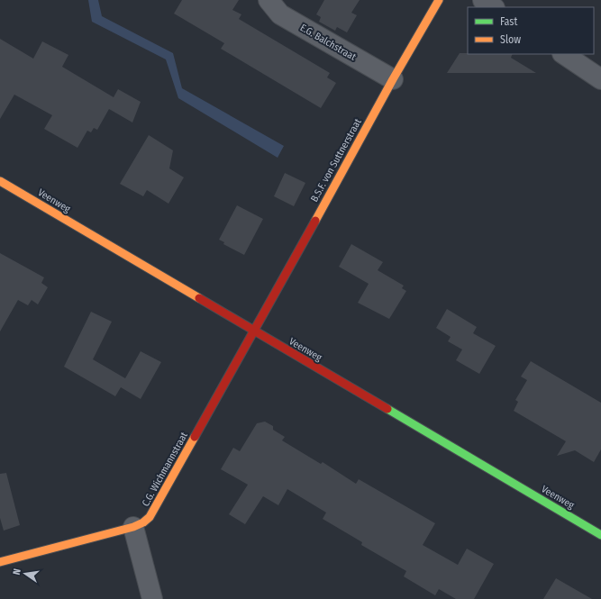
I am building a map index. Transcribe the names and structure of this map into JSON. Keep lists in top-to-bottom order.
{
  "streets": {
    "street": [
      "E.G. Balchstraat",
      "B.S.F. von Suttnerstraat",
      "Veenweg",
      "C.G. Wichmannstraat"
    ]
  },
  "crossings": [
    ["E.G. Balchstraat", "B.S.F. von Suttnerstraat"],
    ["B.S.F. von Suttnerstraat", "Veenweg"],
    ["B.S.F. von Suttnerstraat", "C.G. Wichmannstraat"],
    ["Veenweg", "C.G. Wichmannstraat"]
  ],
  "legend": ["Fast", "Slow"],
  "north": "left"
}
